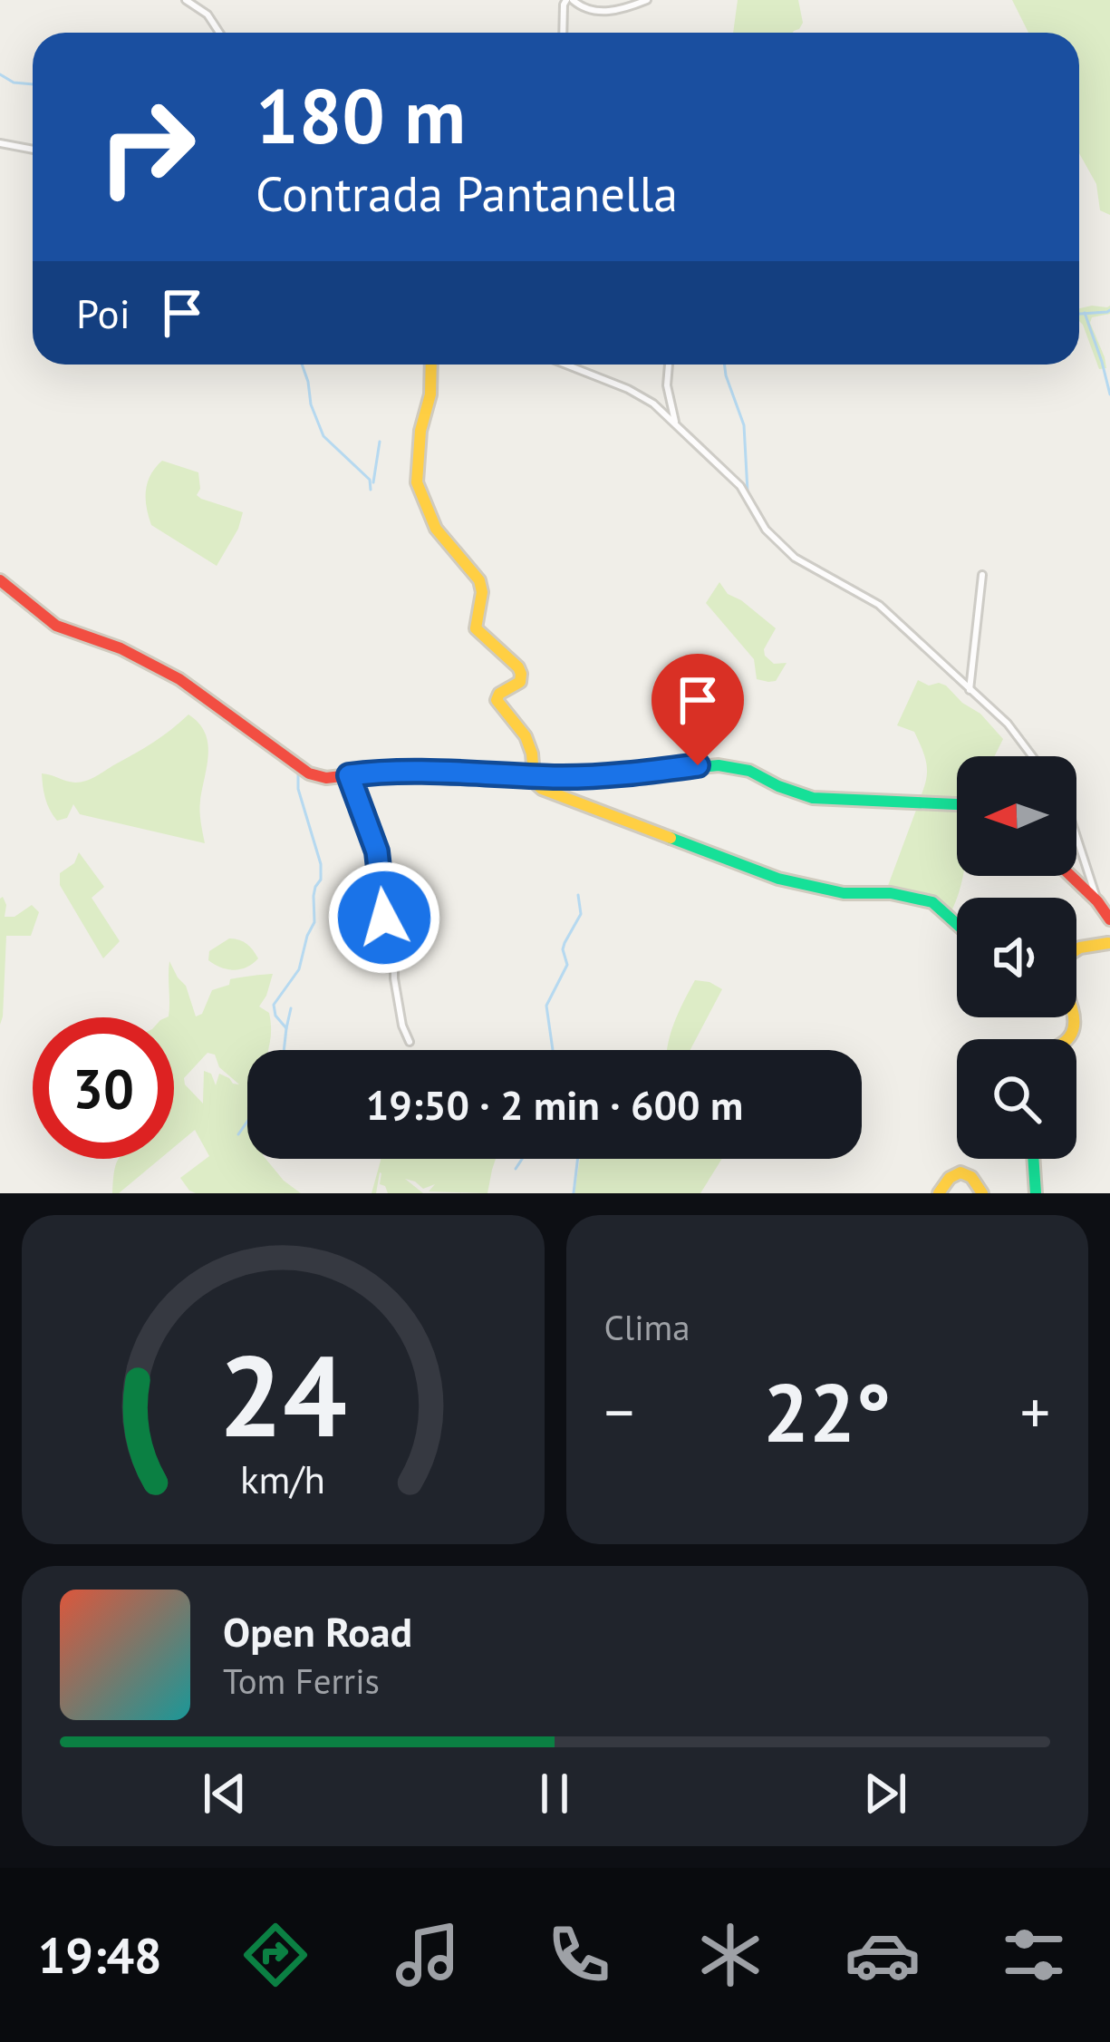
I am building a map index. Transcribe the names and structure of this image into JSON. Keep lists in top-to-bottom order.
{
  "north": "left",
  "page": {
    "turn": ["180 m", "Contrada Pantanella"],
    "then": "Poi",
    "limit": "30",
    "trip": "19:50 · 2 min · 600 m",
    "tile": "Clima",
    "heat": ["−", "22°", "+"],
    "song": ["Open Road", "Tom Ferris"],
    "tabs": "19:48",
    "gauge": ["24", "km/h"]
  }
}
